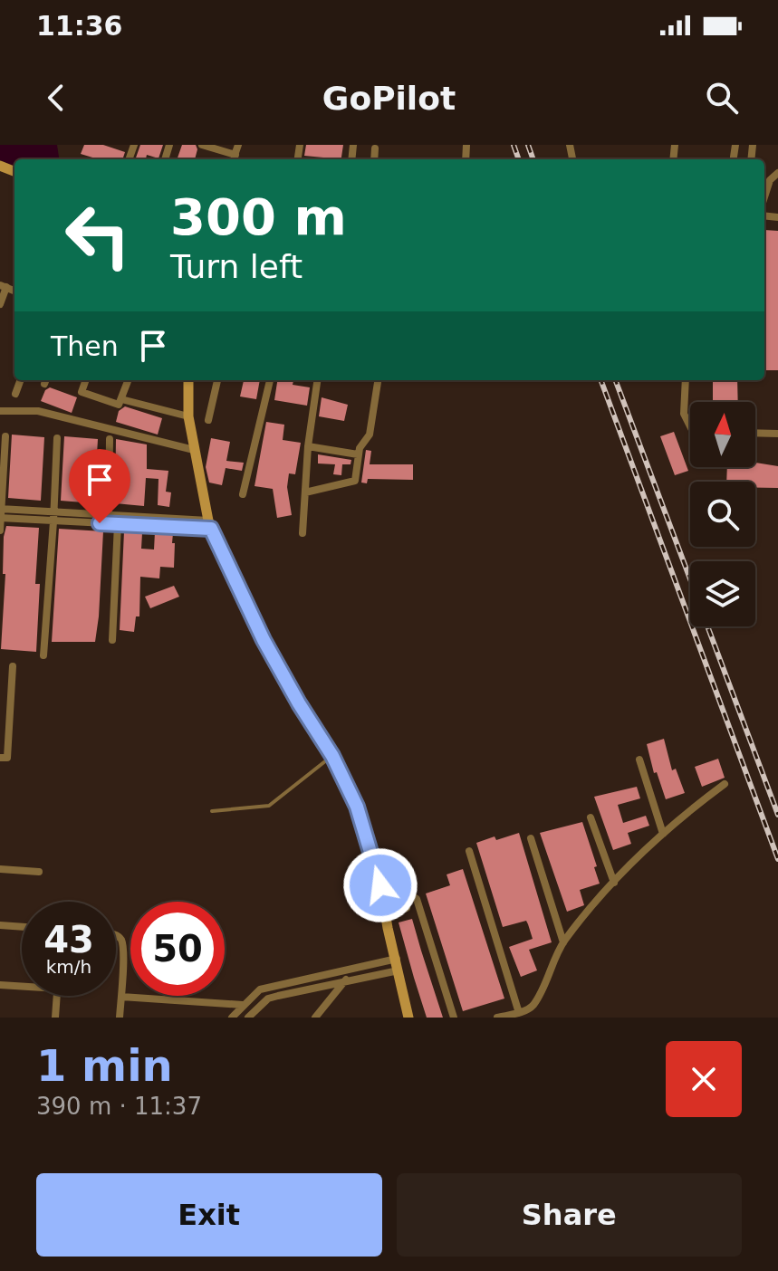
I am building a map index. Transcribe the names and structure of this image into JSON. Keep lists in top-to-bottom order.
{
  "north": "top",
  "page": {
    "status": "11:36",
    "header": "GoPilot",
    "turn": ["300 m", "Turn left"],
    "then": "Then",
    "speed": "43 km/h",
    "limit": "50",
    "heading": ["1 min", "390 m · 11:37"],
    "buttons": ["Exit", "Share"]
  }
}
